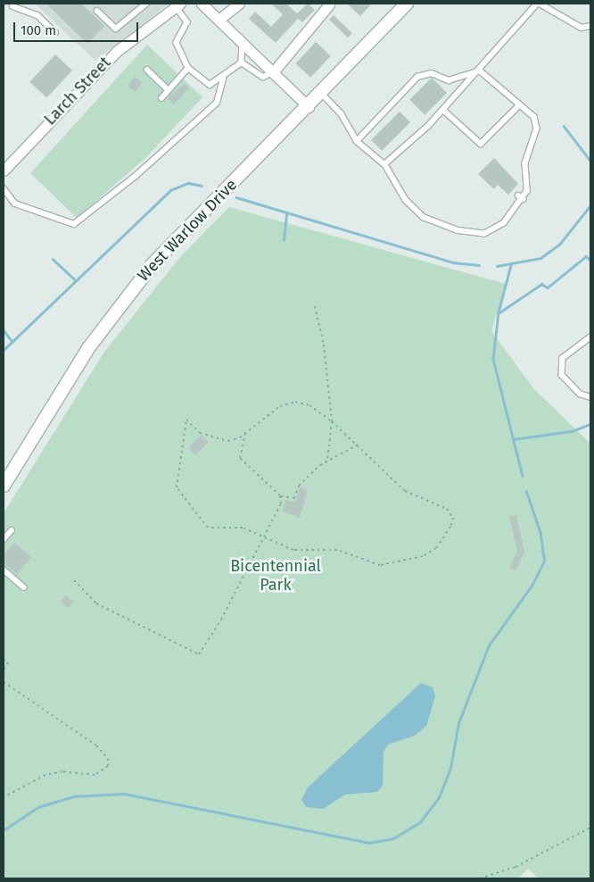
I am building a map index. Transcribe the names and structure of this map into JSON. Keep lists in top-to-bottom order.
{
  "streets": {
    "street": ["Larch Street", "West Warlow Drive"]
  },
  "parks": ["Bicentennial Park"],
  "scale_bar": "100 m"
}
